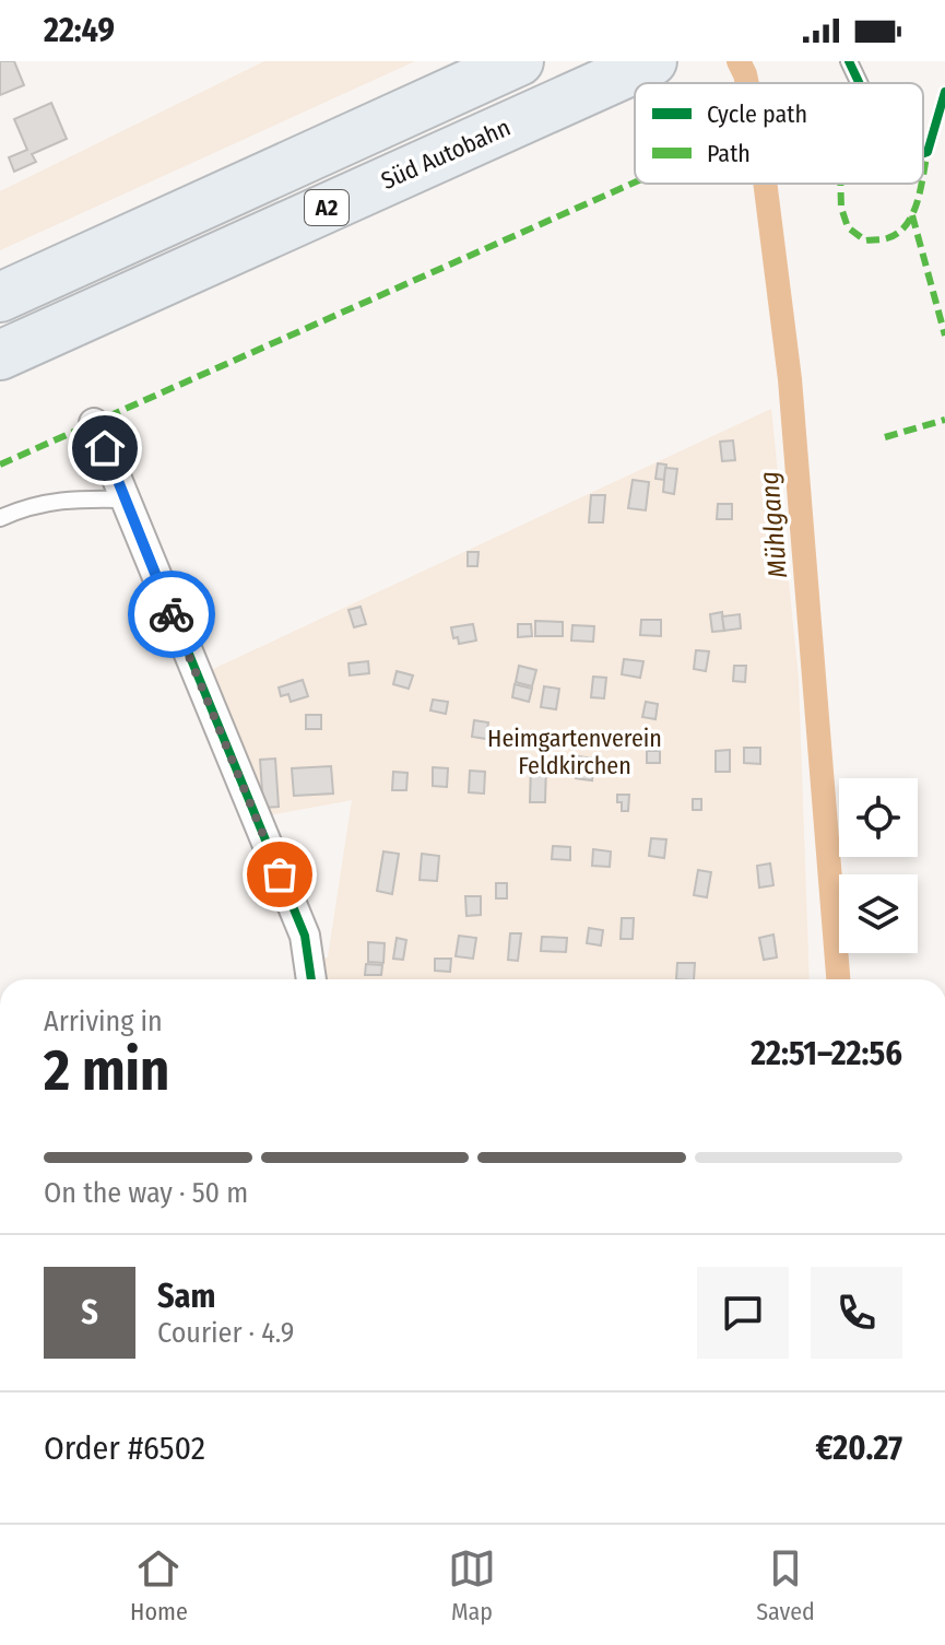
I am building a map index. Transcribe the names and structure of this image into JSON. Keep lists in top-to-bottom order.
{
  "streets": {
    "highway": ["Süd Autobahn", "A2"]
  },
  "water": ["Mühlgang"],
  "parks": ["Heimgartenverein Feldkirchen"],
  "legend": ["Cycle path", "Path"],
  "page": {
    "status": "22:49",
    "heading": ["2 min", "Arriving in", "22:51–22:56"],
    "panel": [
      "Sam",
      "Courier · 4.9",
      "Order #6502",
      "€20.27"
    ],
    "bar": "On the way · 50 m",
    "round": "S",
    "tabs": ["Home", "Map", "Saved"]
  }
}
